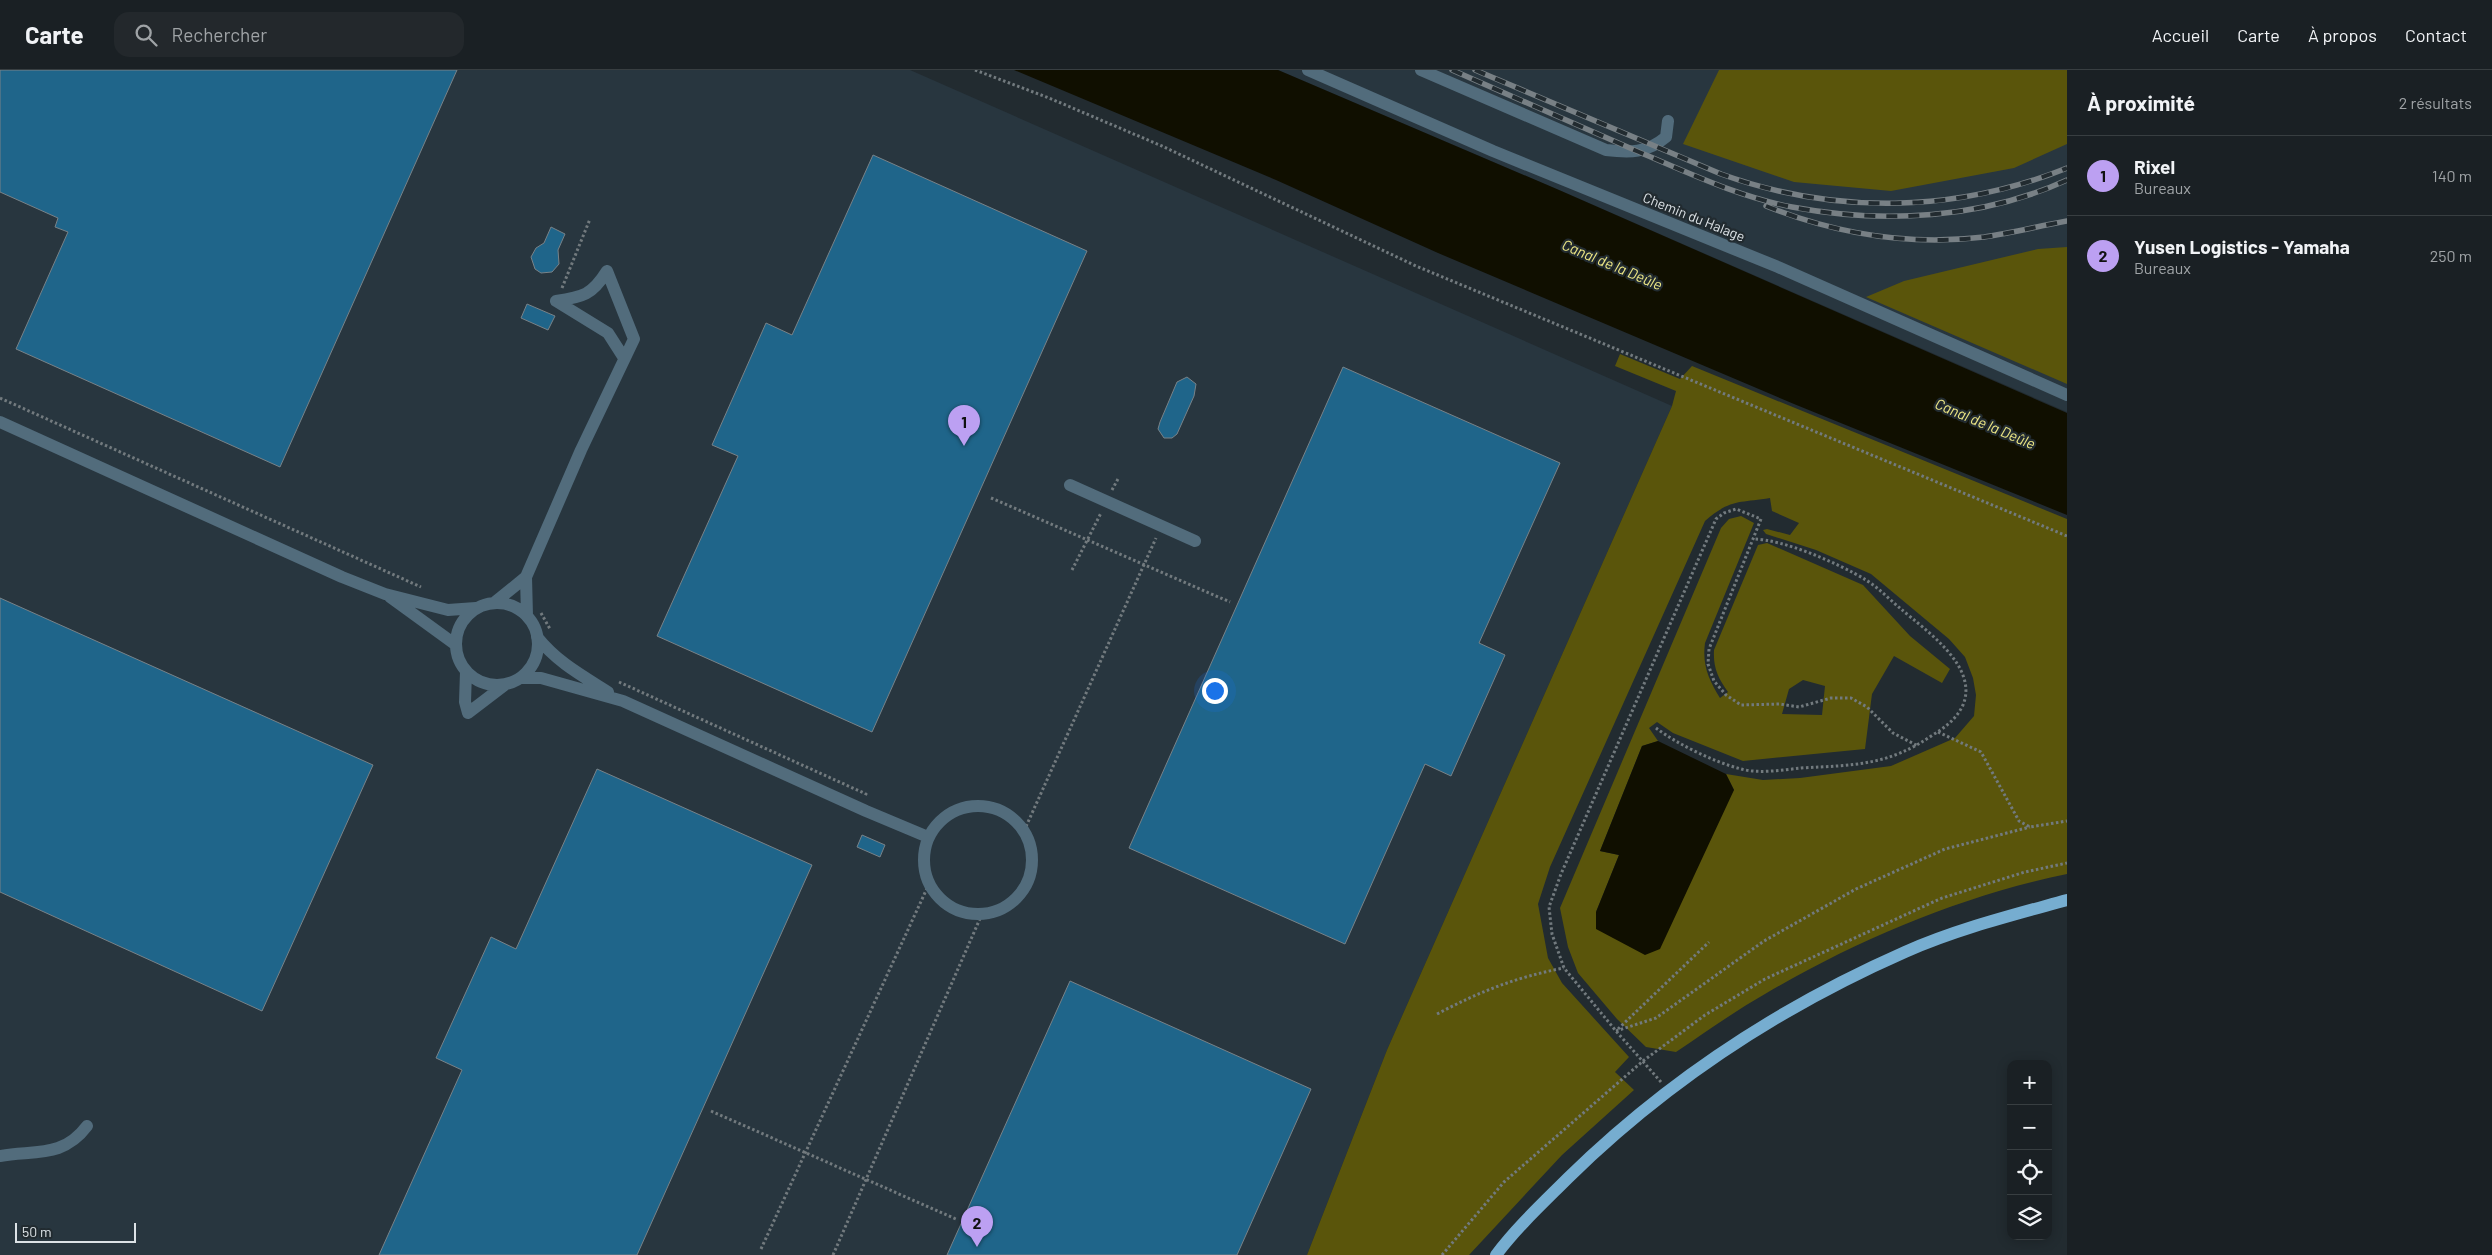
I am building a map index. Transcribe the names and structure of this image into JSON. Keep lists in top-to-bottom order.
{
  "streets": {
    "street": ["Chemin du Halage"]
  },
  "water": ["Canal de la Deûle"],
  "scale_bar": "50 m",
  "page": {
    "header": "Carte",
    "search": "Rechercher",
    "nav": [
      "Accueil",
      "Carte",
      "À propos",
      "Contact"
    ],
    "heading": ["À proximité", "2 résultats"],
    "list": [
      {
        "mark": "1",
        "name": "Rixel",
        "note": "Bureaux",
        "value": "140 m"
      },
      {
        "mark": "2",
        "name": "Yusen Logistics - Yamaha",
        "note": "Bureaux",
        "value": "250 m"
      }
    ],
    "pins": ["1", "2"],
    "map_buttons": ["+", "−"],
    "scale": "50 m"
  }
}
